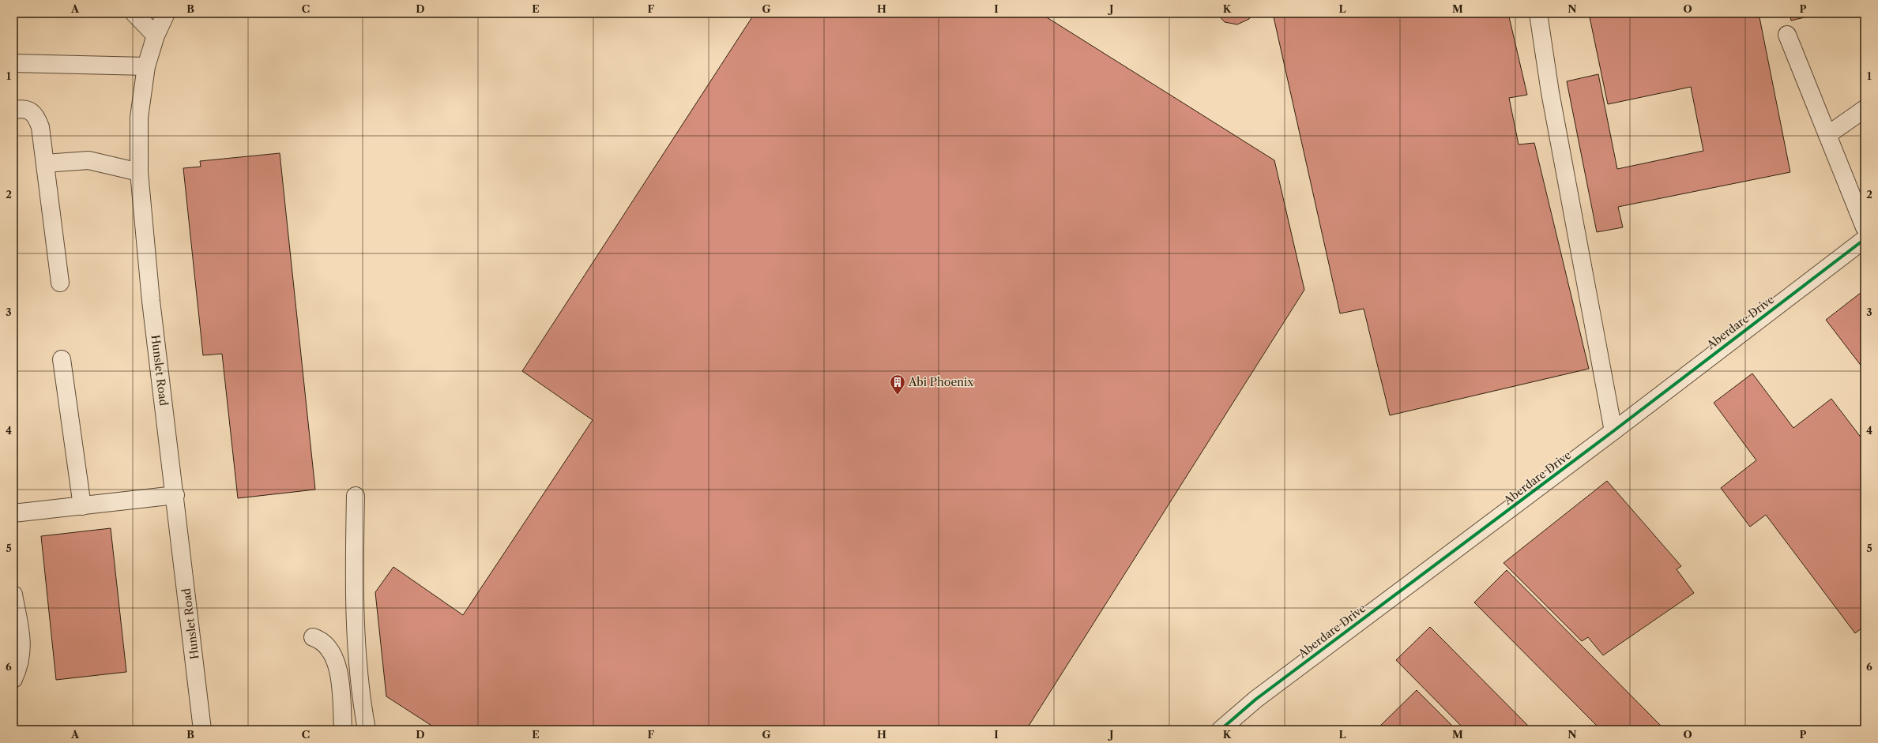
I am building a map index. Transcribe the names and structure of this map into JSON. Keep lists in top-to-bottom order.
{
  "streets": {
    "street": ["Aberdare Drive", "Hunslet Road"]
  },
  "places": {
    "building": ["Abi Phoenix"]
  },
  "grid": {
    "columns": [
      "A",
      "B",
      "C",
      "D",
      "E",
      "F",
      "G",
      "H",
      "I",
      "J",
      "K",
      "L",
      "M",
      "N",
      "O",
      "P"
    ],
    "rows": [
      "1",
      "2",
      "3",
      "4",
      "5",
      "6"
    ]
  }
}
